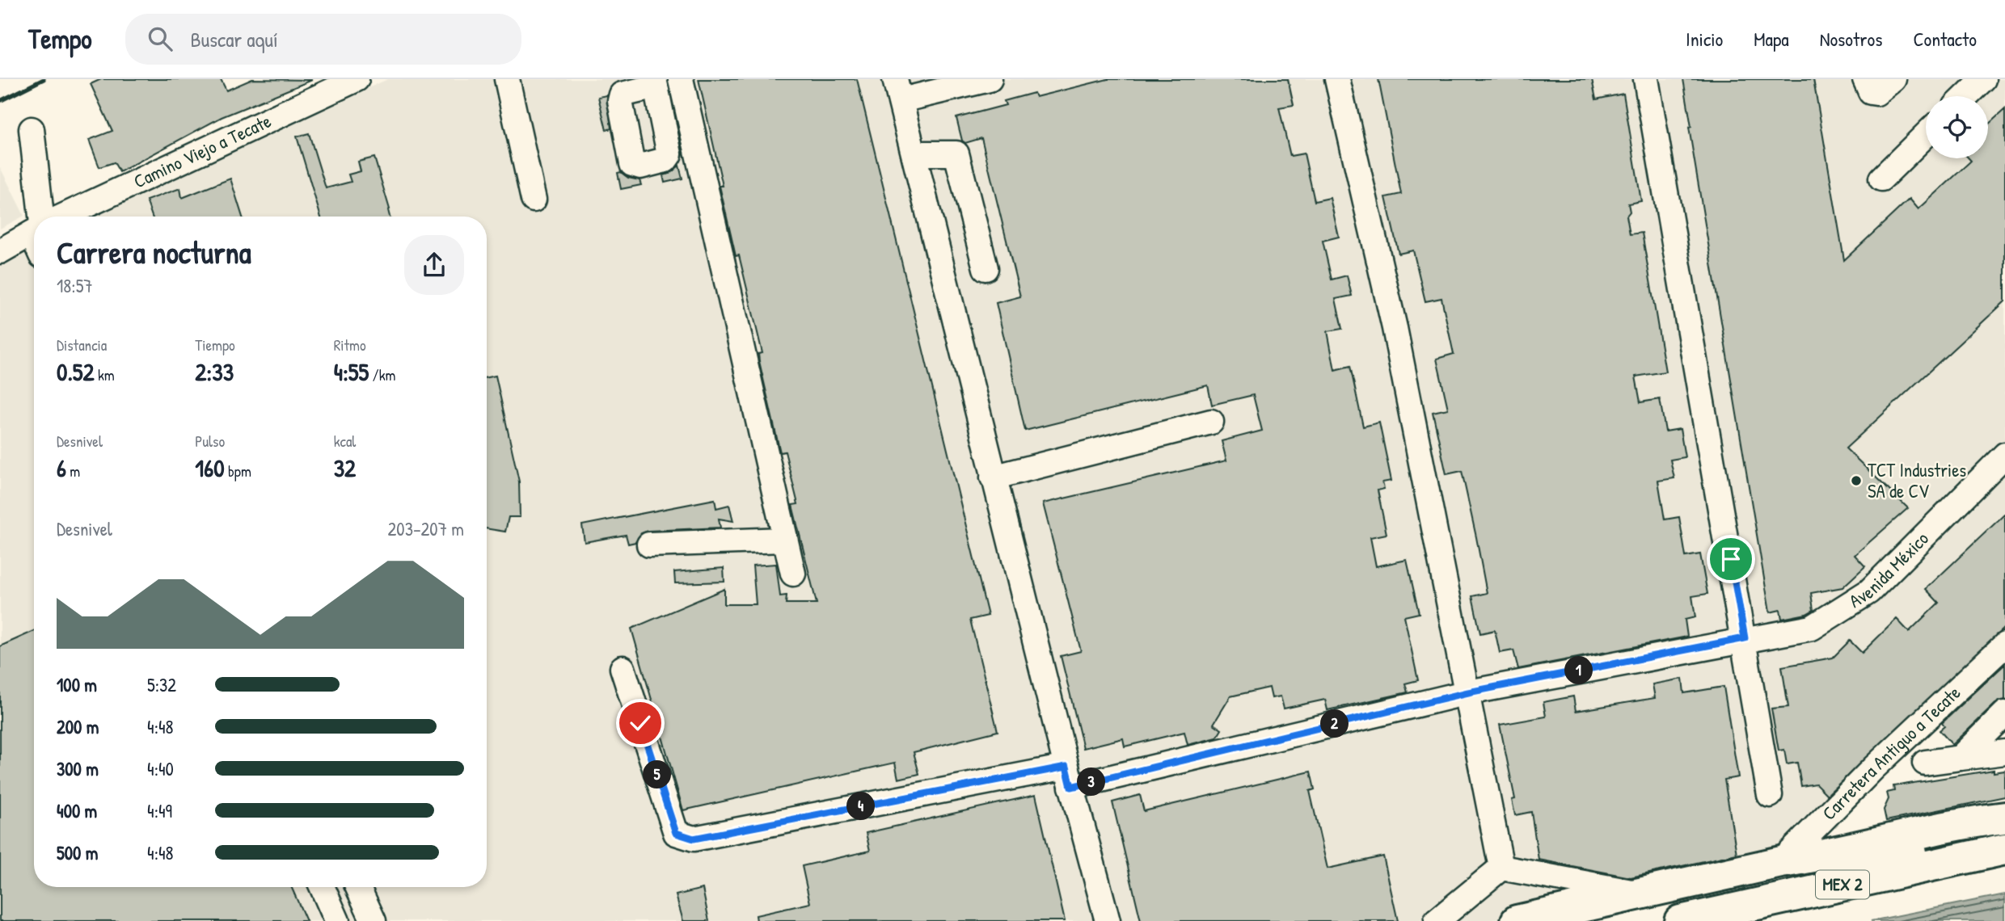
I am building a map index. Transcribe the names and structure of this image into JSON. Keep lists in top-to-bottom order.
{
  "streets": {
    "main road": ["MEX 2"],
    "street": ["Camino Viejo a Tecate", "Avenida México", "Carretera Antiguo a Tecate"]
  },
  "places": ["TCT Industries SA de CV"],
  "page": {
    "header": "Tempo",
    "search": "Buscar aquí",
    "nav": [
      "Inicio",
      "Mapa",
      "Nosotros",
      "Contacto"
    ],
    "heading": ["Carrera nocturna", "18:57"],
    "stats": [
      ["Distancia", "0.52 km"],
      ["Tiempo", "2:33"],
      ["Ritmo", "4:55 /km"],
      ["Desnivel", "6 m"],
      ["Pulso", "160 bpm"],
      ["kcal", "32"]
    ],
    "chart": ["Desnivel", "203–207 m"],
    "pins": [
      "1",
      "2",
      "5",
      "3",
      "4"
    ],
    "list": [
      {
        "name": "100 m",
        "note": "5:32"
      },
      {
        "name": "200 m",
        "note": "4:48"
      },
      {
        "name": "300 m",
        "note": "4:40"
      },
      {
        "name": "400 m",
        "note": "4:49"
      },
      {
        "name": "500 m",
        "note": "4:48"
      }
    ]
  }
}
